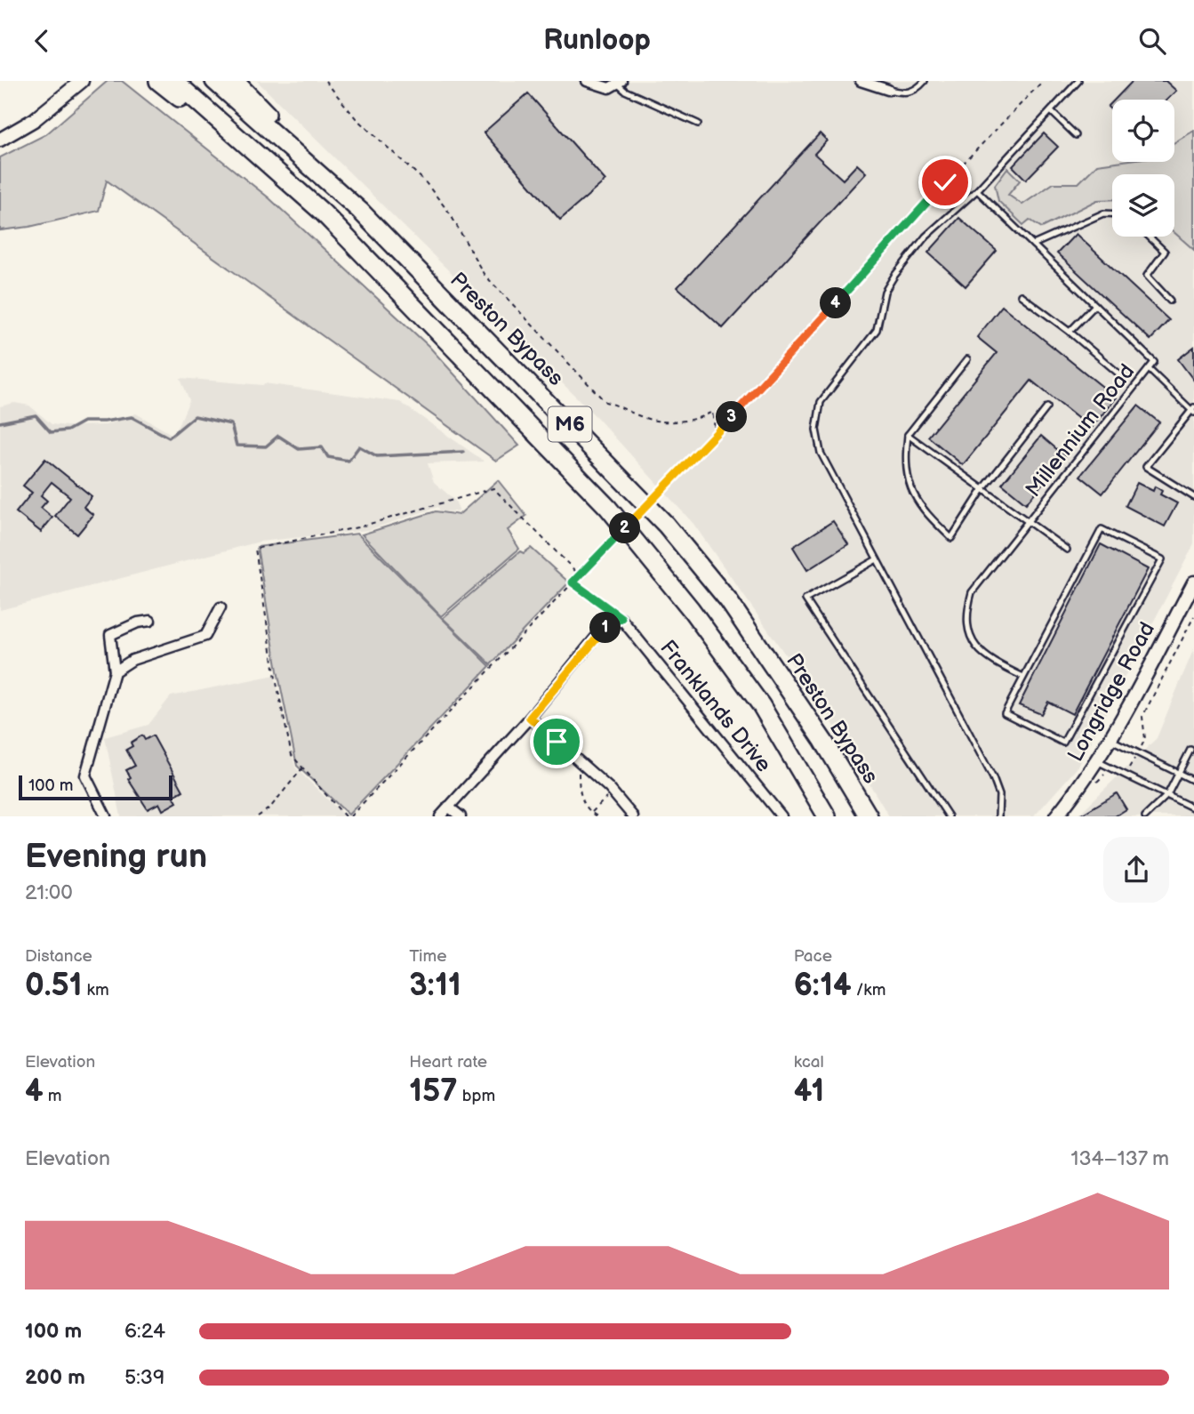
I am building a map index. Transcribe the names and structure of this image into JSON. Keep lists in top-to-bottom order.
{
  "streets": {
    "highway": ["Preston Bypass", "M6"],
    "main road": ["Longridge Road"],
    "street": ["Franklands Drive"],
    "lane": ["Millennium Road"]
  },
  "crossings": [
    ["Preston Bypass", "M6"]
  ],
  "scale_bar": "100 m",
  "page": {
    "header": "Runloop",
    "pins": [
      "4",
      "3",
      "2",
      "1"
    ],
    "scale": "100 m",
    "heading": ["Evening run", "21:00"],
    "stats": [
      ["Distance", "0.51 km"],
      ["Time", "3:11"],
      ["Pace", "6:14 /km"],
      ["Elevation", "4 m"],
      ["Heart rate", "157 bpm"],
      ["kcal", "41"]
    ],
    "chart": ["Elevation", "134–137 m"],
    "list": [
      {
        "name": "100 m",
        "note": "6:24"
      },
      {
        "name": "200 m",
        "note": "5:39"
      }
    ]
  }
}
